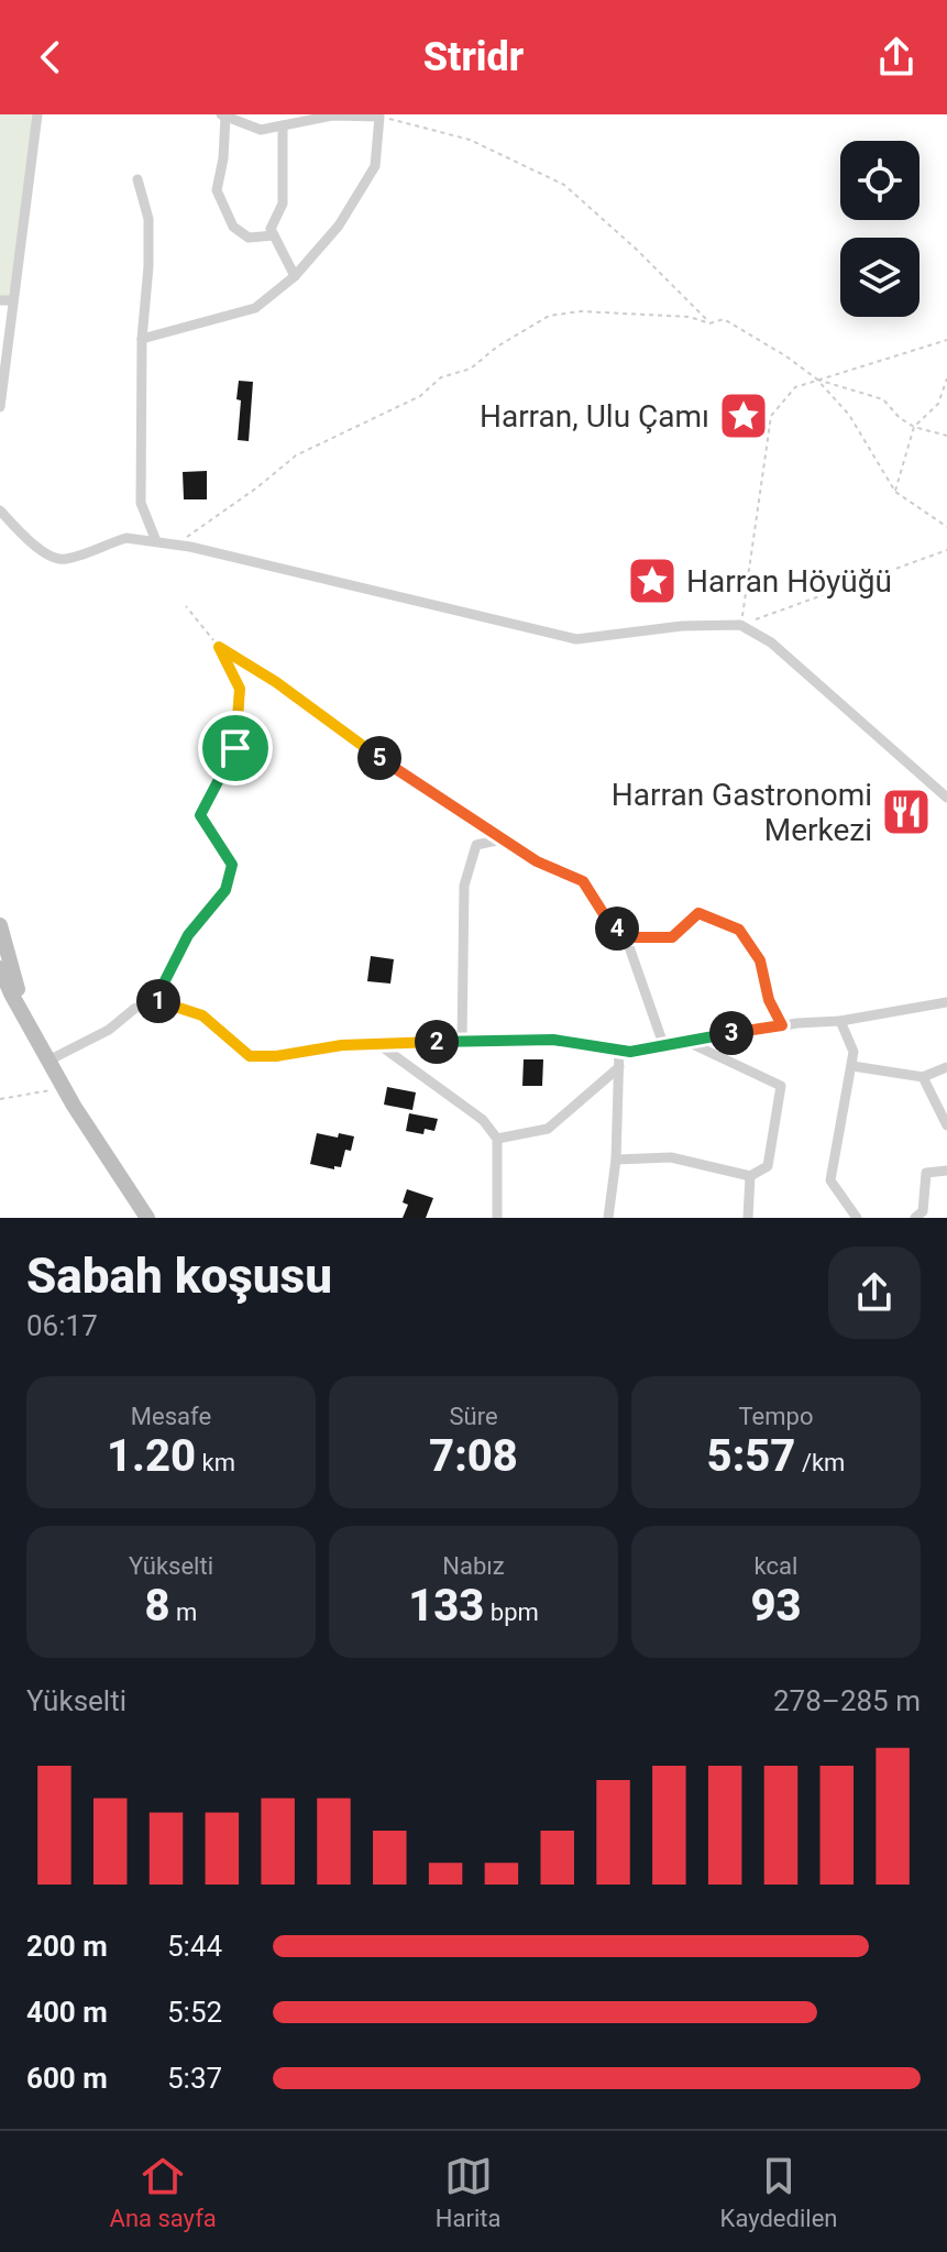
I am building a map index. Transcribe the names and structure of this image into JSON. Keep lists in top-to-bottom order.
{
  "places": {
    "place": ["Harran, Ulu Çamı", "Harran Höyüğü"],
    "restaurant": ["Harran Gastronomi Merkezi"]
  },
  "page": {
    "header": "Stridr",
    "pins": [
      "5",
      "4",
      "1",
      "3",
      "2"
    ],
    "heading": ["Sabah koşusu", "06:17"],
    "stats": [
      ["Mesafe", "1.20 km"],
      ["Süre", "7:08"],
      ["Tempo", "5:57 /km"],
      ["Yükselti", "8 m"],
      ["Nabız", "133 bpm"],
      ["kcal", "93"]
    ],
    "chart": ["Yükselti", "278–285 m"],
    "list": [
      {
        "name": "200 m",
        "note": "5:44"
      },
      {
        "name": "400 m",
        "note": "5:52"
      },
      {
        "name": "600 m",
        "note": "5:37"
      }
    ],
    "tabs": ["Ana sayfa", "Harita", "Kaydedilen"]
  }
}
